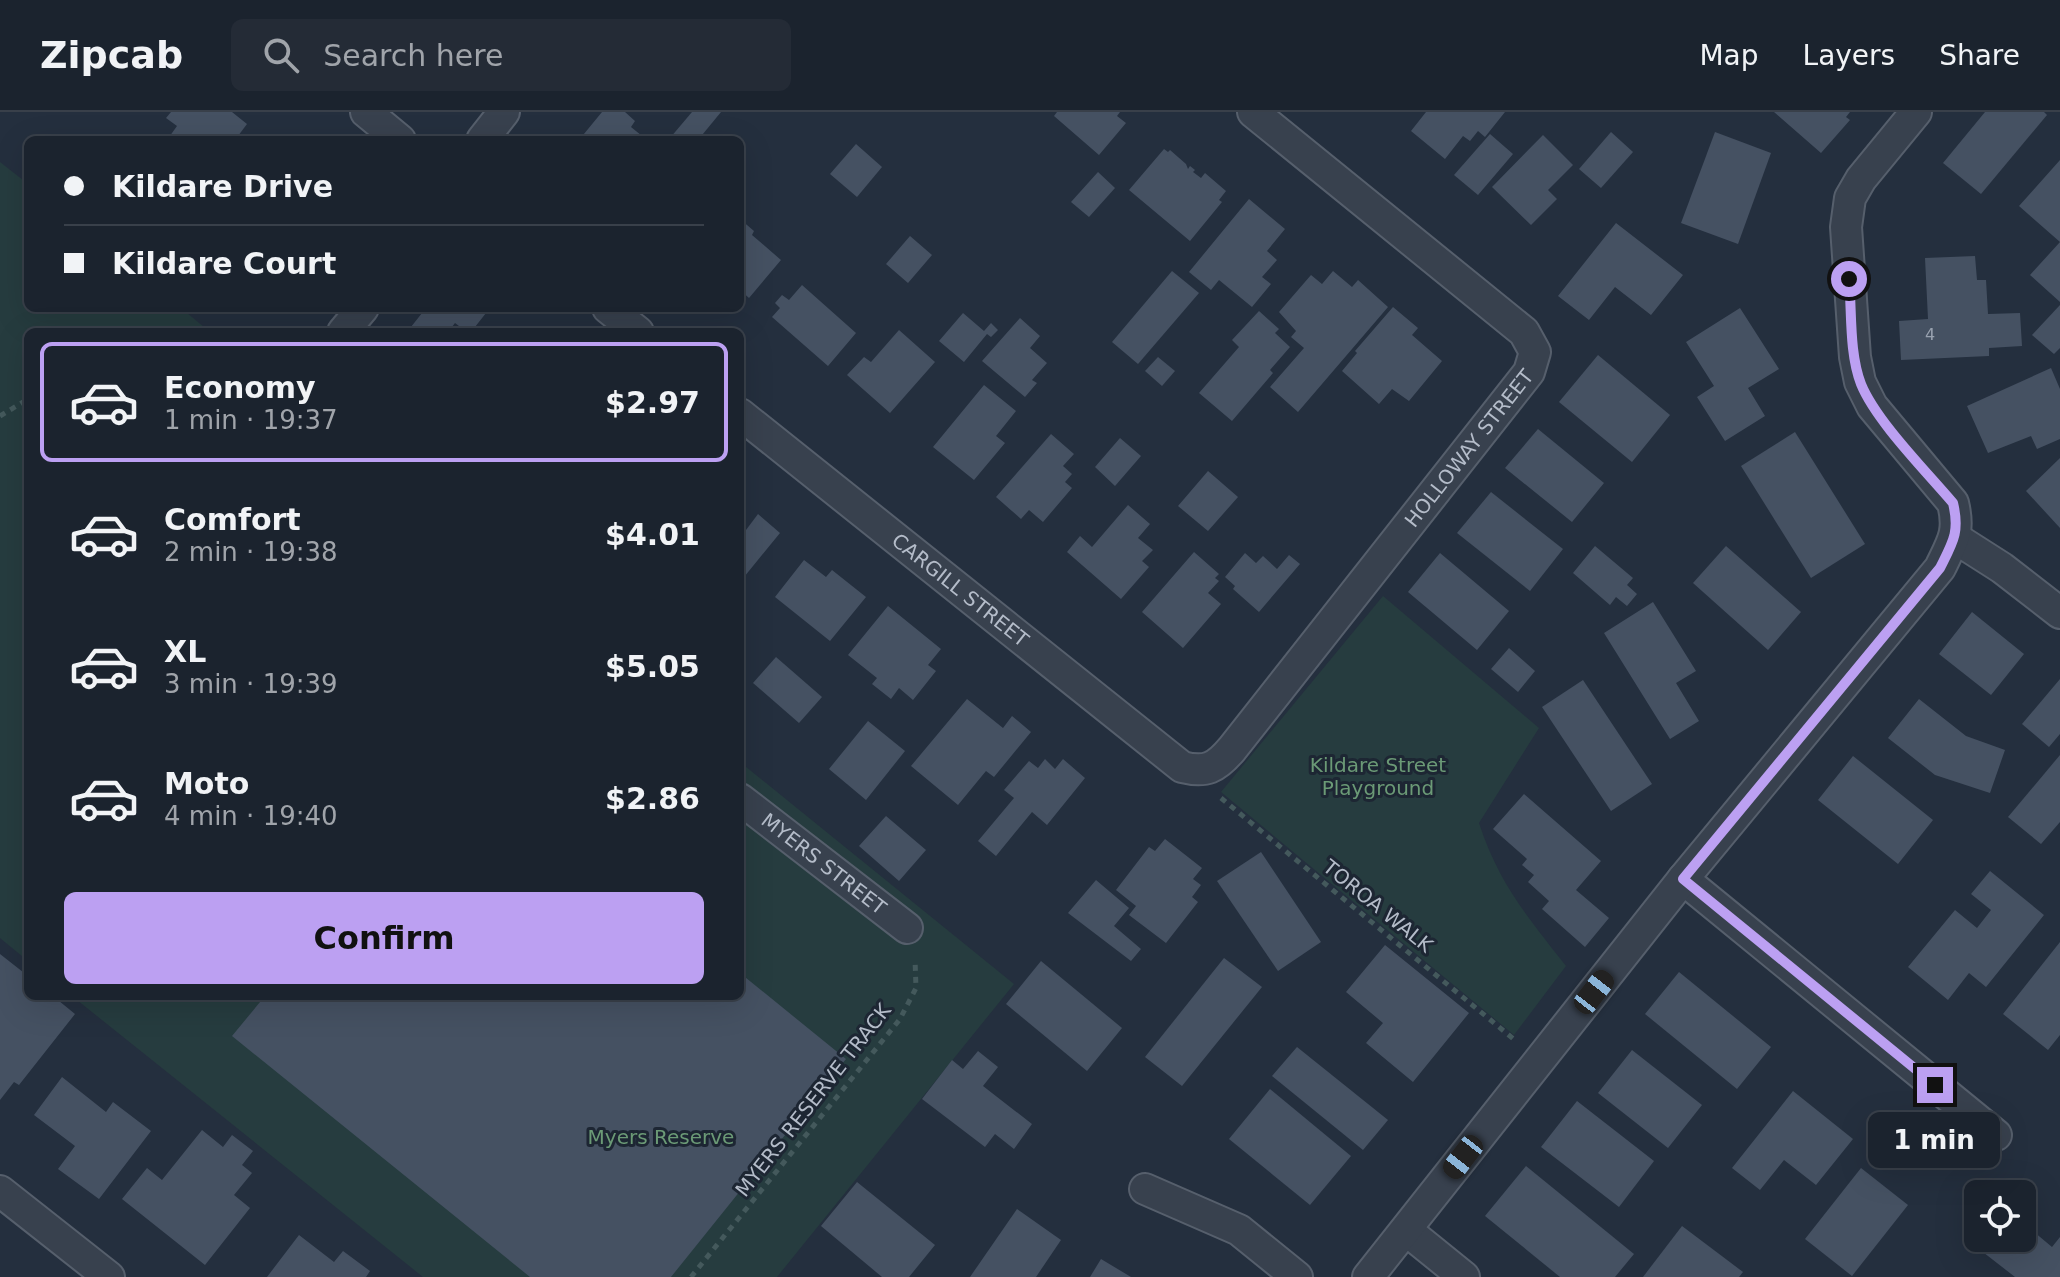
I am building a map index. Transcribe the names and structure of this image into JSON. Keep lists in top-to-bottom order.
{
  "streets": {
    "street": ["HOLLOWAY STREET", "CARGILL STREET", "MYERS STREET"],
    "path": ["TOROA WALK", "MYERS RESERVE TRACK"]
  },
  "crossings": [
    ["HOLLOWAY STREET", "CARGILL STREET"],
    ["MYERS STREET", "MYERS RESERVE TRACK"]
  ],
  "parks": ["Kildare Street Playground", "Myers Reserve"],
  "house_numbers": ["4"],
  "page": {
    "header": "Zipcab",
    "search": "Search here",
    "nav": ["Map", "Layers", "Share"],
    "banner": ["Kildare Drive", "Kildare Court"],
    "list": [
      {
        "name": "Economy",
        "note": "1 min · 19:37",
        "value": "$2.97"
      },
      {
        "name": "Comfort",
        "note": "2 min · 19:38",
        "value": "$4.01"
      },
      {
        "name": "XL",
        "note": "3 min · 19:39",
        "value": "$5.05"
      },
      {
        "name": "Moto",
        "note": "4 min · 19:40",
        "value": "$2.86"
      }
    ],
    "buttons": "Confirm",
    "bubble": "1 min"
  }
}
